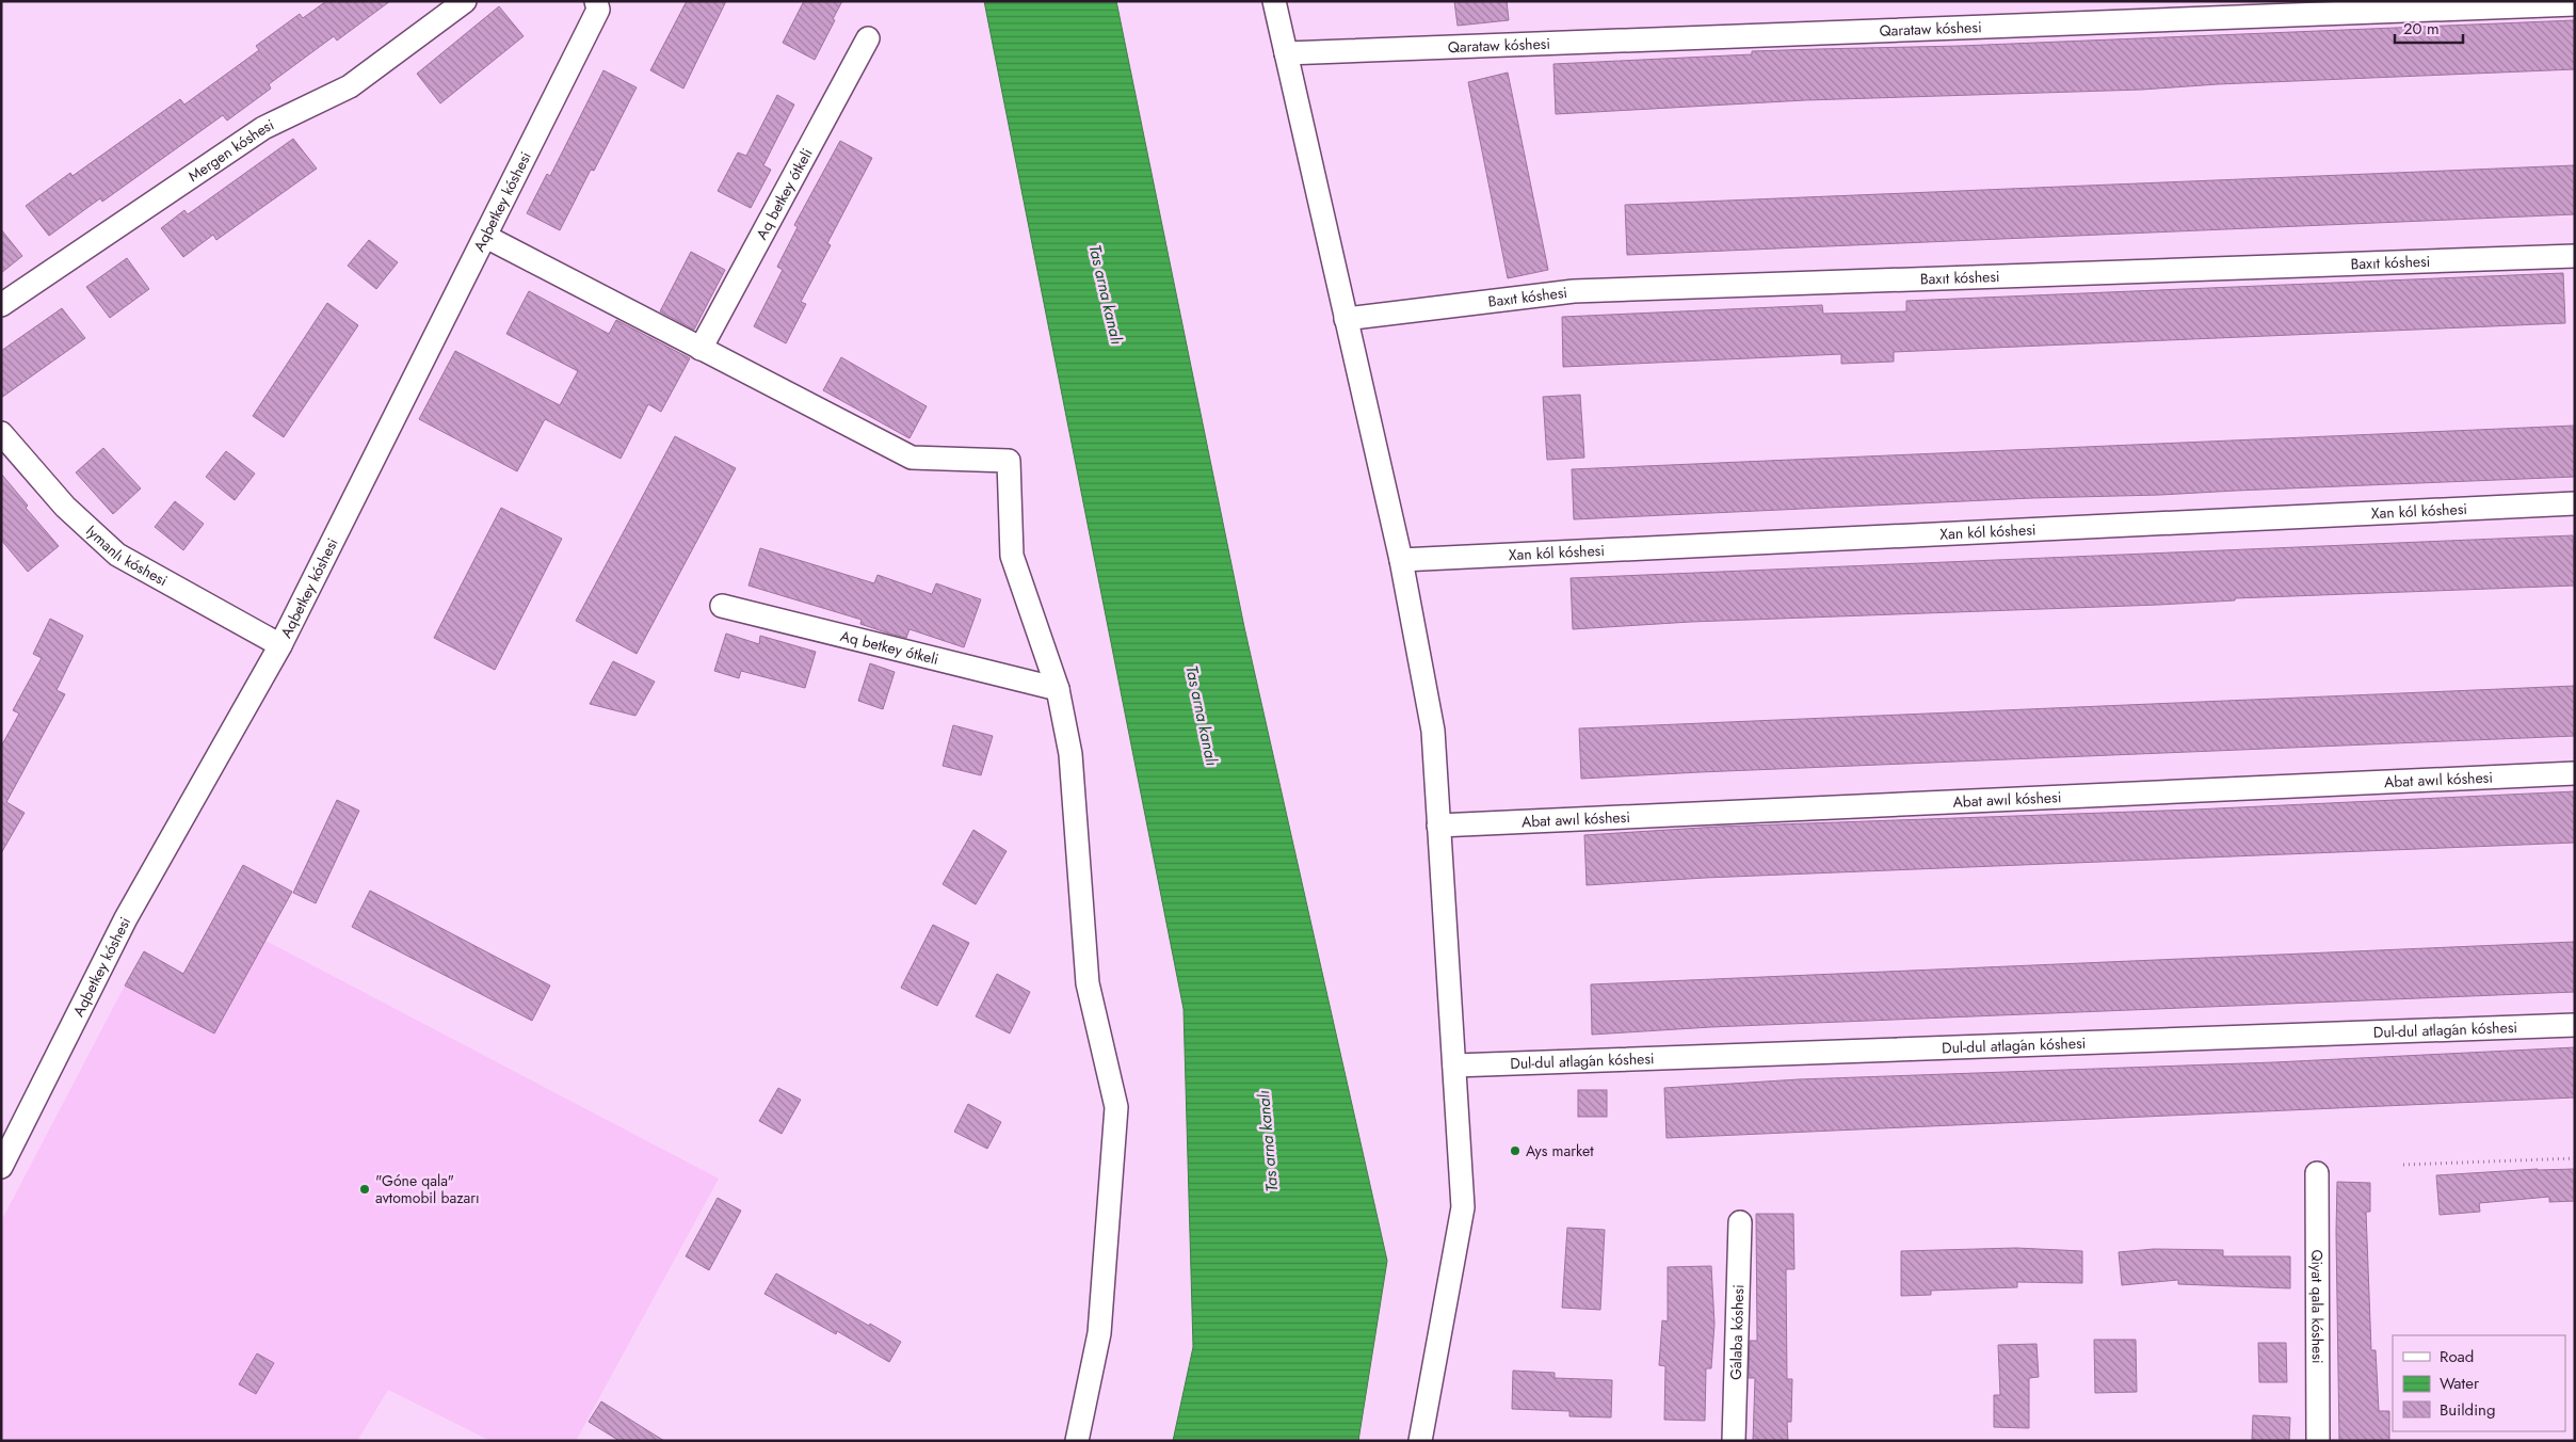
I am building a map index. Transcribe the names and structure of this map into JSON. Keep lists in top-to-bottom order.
{
  "streets": {
    "street": [
      "Qarataw kóshesi",
      "Mergen kóshesi",
      "Aq betkey ótkeli",
      "Aqbetkey kóshesi",
      "Baxıt kóshesi",
      "Xan kól kóshesi",
      "Iymanlı kóshesi",
      "Abat awıl kóshesi",
      "Dul-dul atlaǵan kóshesi",
      "Qiyat qala kóshesi",
      "Ǵalaba kóshesi"
    ]
  },
  "crossings": [
    ["Aqbetkey kóshesi", "Iymanlı kóshesi"]
  ],
  "water": ["Tas arna kanalı"],
  "places": ["Ays market", "\"Góne qala\" avtomobil bazarı"],
  "legend": ["Road", "Water", "Building"],
  "scale_bar": "20 m"
}
